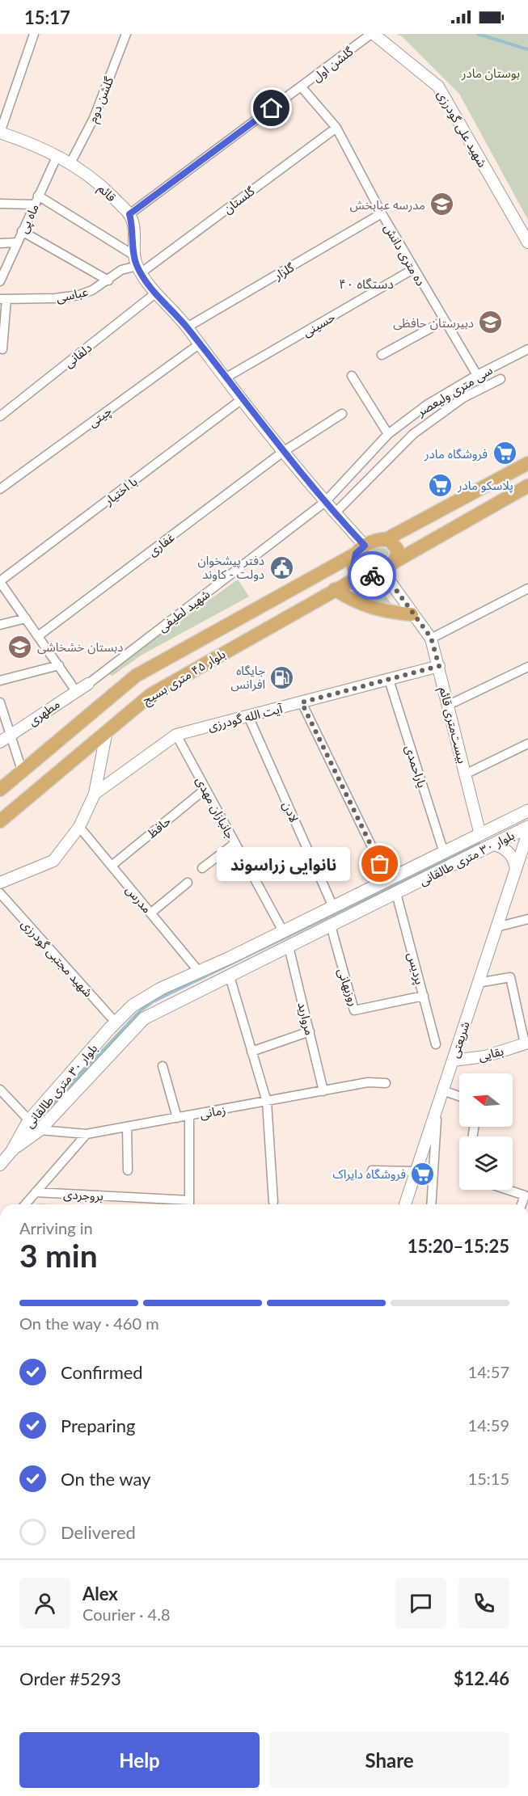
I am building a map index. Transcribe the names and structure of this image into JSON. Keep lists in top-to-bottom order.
{
  "streets": {
    "main road": ["بلوار ۴۵ متری بسیج", "بلوار ۳۰ متری طالقانی"],
    "street": [
      "گلشن اول",
      "گلشن دوم",
      "شهید علی گودرزی",
      "قائم",
      "گلستان",
      "ماه پی",
      "ده متری دانش",
      "گلزار",
      "عباسی",
      "حسینی",
      "دلفانی",
      "سی متری ولیعصر",
      "چیتی",
      "با اختیار",
      "غفاری",
      "شهید لطیفی",
      "مطهری",
      "آیت الله گودرزی",
      "بیست‌متری قائم",
      "یاراحمدی",
      "جانبازان مهدی",
      "لادن",
      "حافظ",
      "مدرس",
      "شهید مجتبی گودرزی",
      "پردیس",
      "روزبهانی",
      "مروارید",
      "شریعتی",
      "بقایی",
      "زمانی",
      "بروجردی"
    ]
  },
  "crossings": [
    ["گلشن اول", "شهید علی گودرزی"],
    ["گلشن اول", "قائم"],
    ["گلشن اول", "ده متری دانش"],
    ["گلشن دوم", "قائم"],
    ["قائم", "ماه پی"],
    ["گلستان", "ده متری دانش"],
    ["گلستان", "عباسی"],
    ["ده متری دانش", "گلزار"],
    ["ده متری دانش", "حسینی"],
    ["ده متری دانش", "سی متری ولیعصر"],
    ["سی متری ولیعصر", "شهید لطیفی"],
    ["شهید لطیفی", "مطهری"],
    ["بلوار ۴۵ متری بسیج", "بیست‌متری قائم"],
    ["آیت الله گودرزی", "بیست‌متری قائم"],
    ["آیت الله گودرزی", "یاراحمدی"],
    ["آیت الله گودرزی", "جانبازان مهدی"],
    ["آیت الله گودرزی", "لادن"],
    ["بیست‌متری قائم", "بلوار ۳۰ متری طالقانی"],
    ["یاراحمدی", "بلوار ۳۰ متری طالقانی"],
    ["جانبازان مهدی", "حافظ"],
    ["جانبازان مهدی", "بلوار ۳۰ متری طالقانی"],
    ["لادن", "بلوار ۳۰ متری طالقانی"],
    ["حافظ", "مدرس"],
    ["بلوار ۳۰ متری طالقانی", "مدرس"],
    ["بلوار ۳۰ متری طالقانی", "شهید مجتبی گودرزی"],
    ["بلوار ۳۰ متری طالقانی", "پردیس"],
    ["بلوار ۳۰ متری طالقانی", "روزبهانی"],
    ["بلوار ۳۰ متری طالقانی", "مروارید"],
    ["بلوار ۳۰ متری طالقانی", "زمانی"],
    ["پردیس", "روزبهانی"],
    ["مروارید", "زمانی"],
    ["شریعتی", "بقایی"]
  ],
  "districts": ["۴۰ دستگاه"],
  "parks": ["بوستان مادر"],
  "places": {
    "school or university": ["مدرسه عبابخش", "دبیرستان حافظی", "دبستان خشخاشی"],
    "supermarket": ["فروشگاه مادر", "پلاسکو مادر", "فروشگاه دایراک"],
    "public building": ["دفتر پیشخوان دولت - کاوند"],
    "fuel station": ["جایگاه افرانس"],
    "other": ["نانوایی زراسوند"]
  },
  "north": "left",
  "page": {
    "status": "15:17",
    "bubble": "نانوایی زراسوند",
    "heading": ["3 min", "Arriving in", "15:20–15:25"],
    "panel": [
      "Alex",
      "Courier · 4.8",
      "Order #5293",
      "$12.46"
    ],
    "bar": "On the way · 460 m",
    "list": [
      ["Confirmed", "14:57"],
      ["Preparing", "14:59"],
      ["On the way", "15:15"],
      "Delivered"
    ],
    "buttons": ["Help", "Share"]
  }
}
